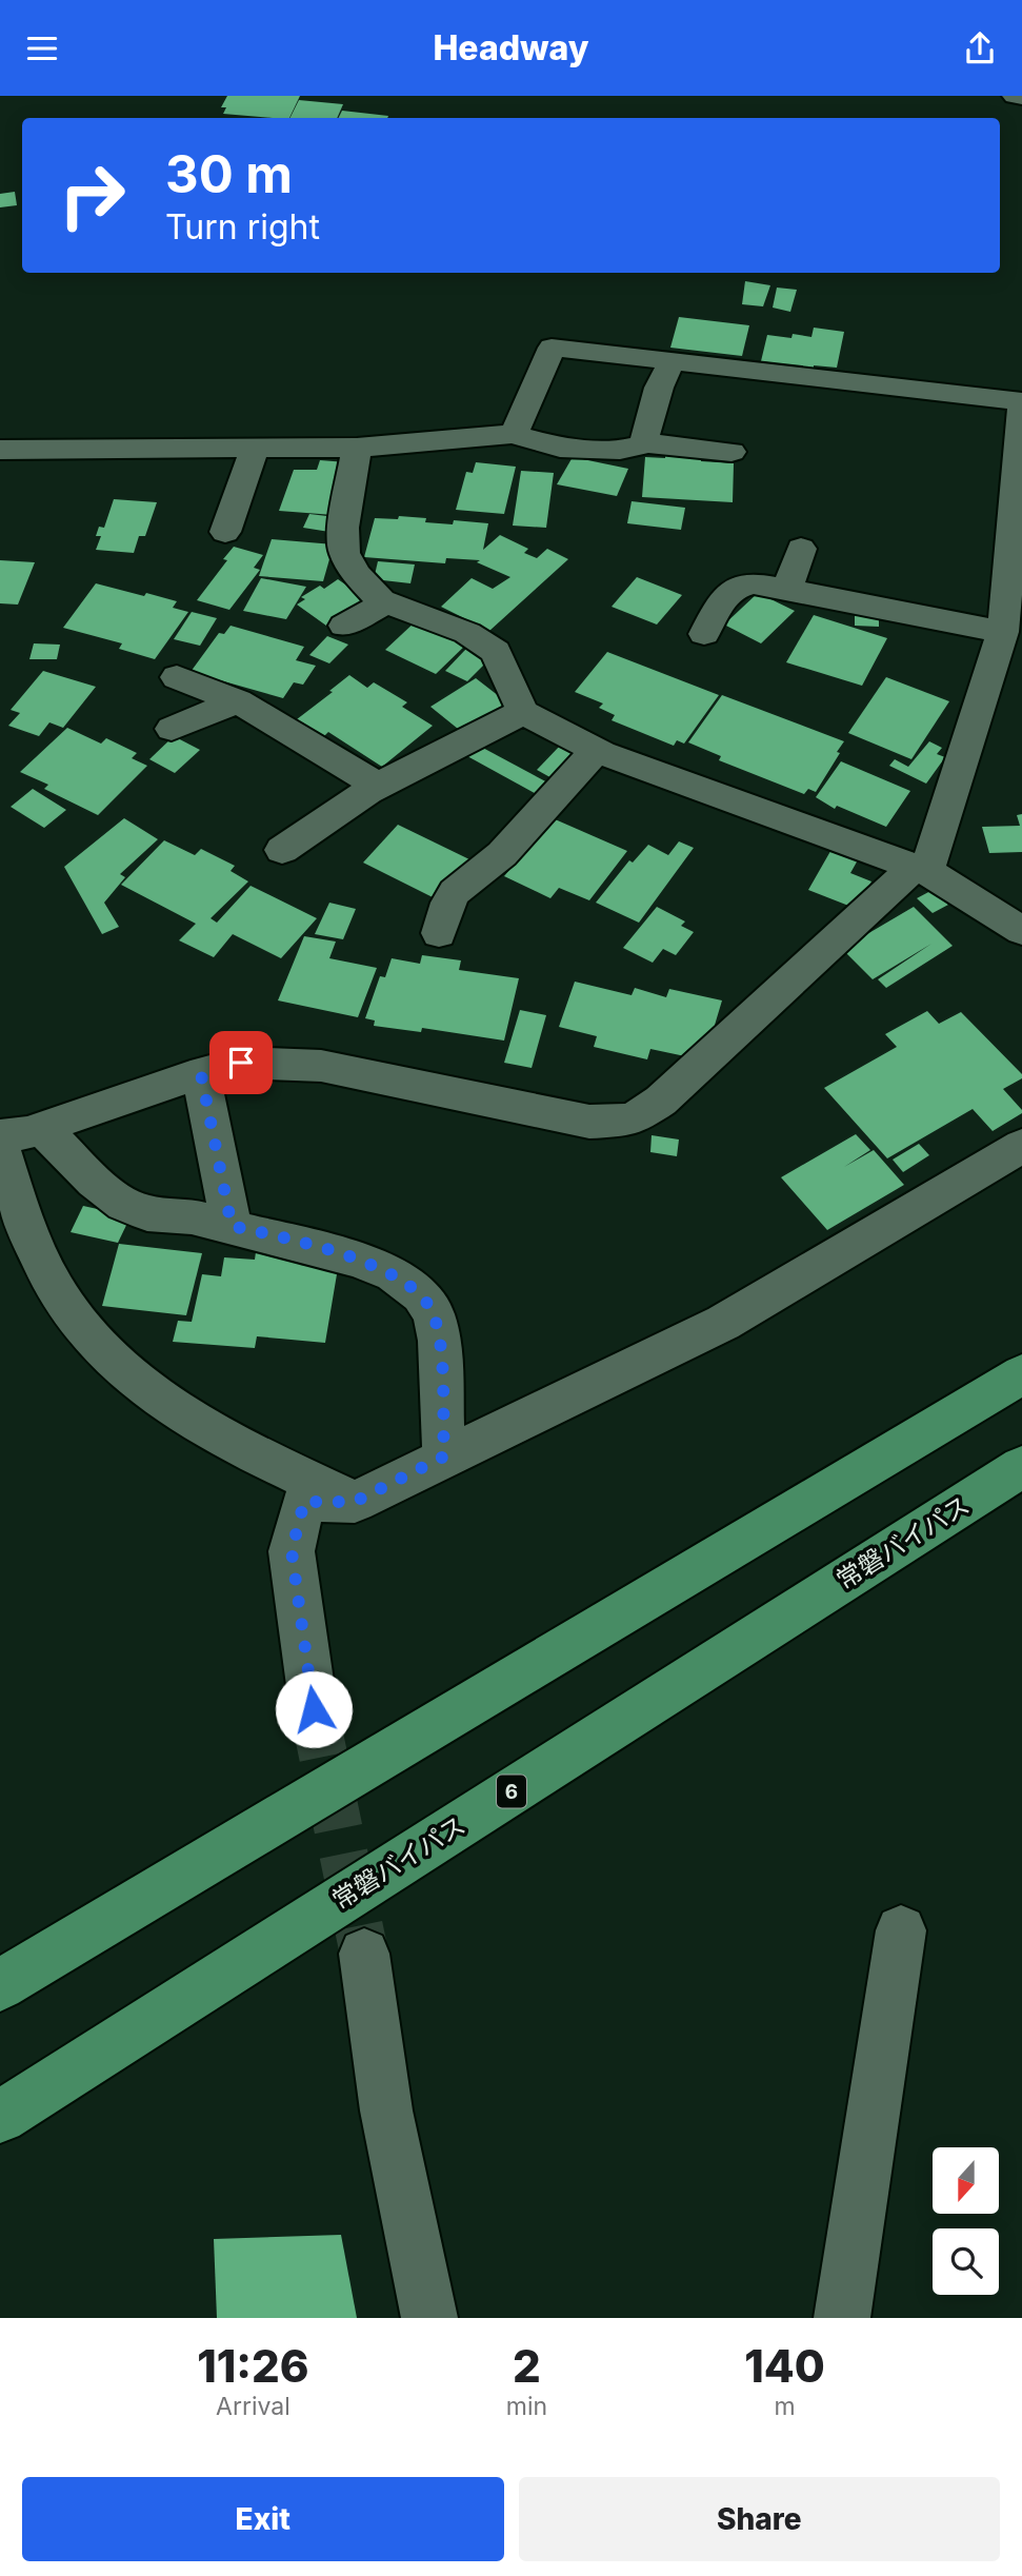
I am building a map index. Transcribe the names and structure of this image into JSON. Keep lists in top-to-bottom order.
{
  "streets": {
    "highway": ["常磐バイパス", "6"]
  },
  "north": "bottom",
  "page": {
    "header": "Headway",
    "turn": ["30 m", "Turn right"],
    "eta": [
      "11:26",
      "Arrival",
      "2",
      "min",
      "140",
      "m"
    ],
    "buttons": ["Exit", "Share"]
  }
}
